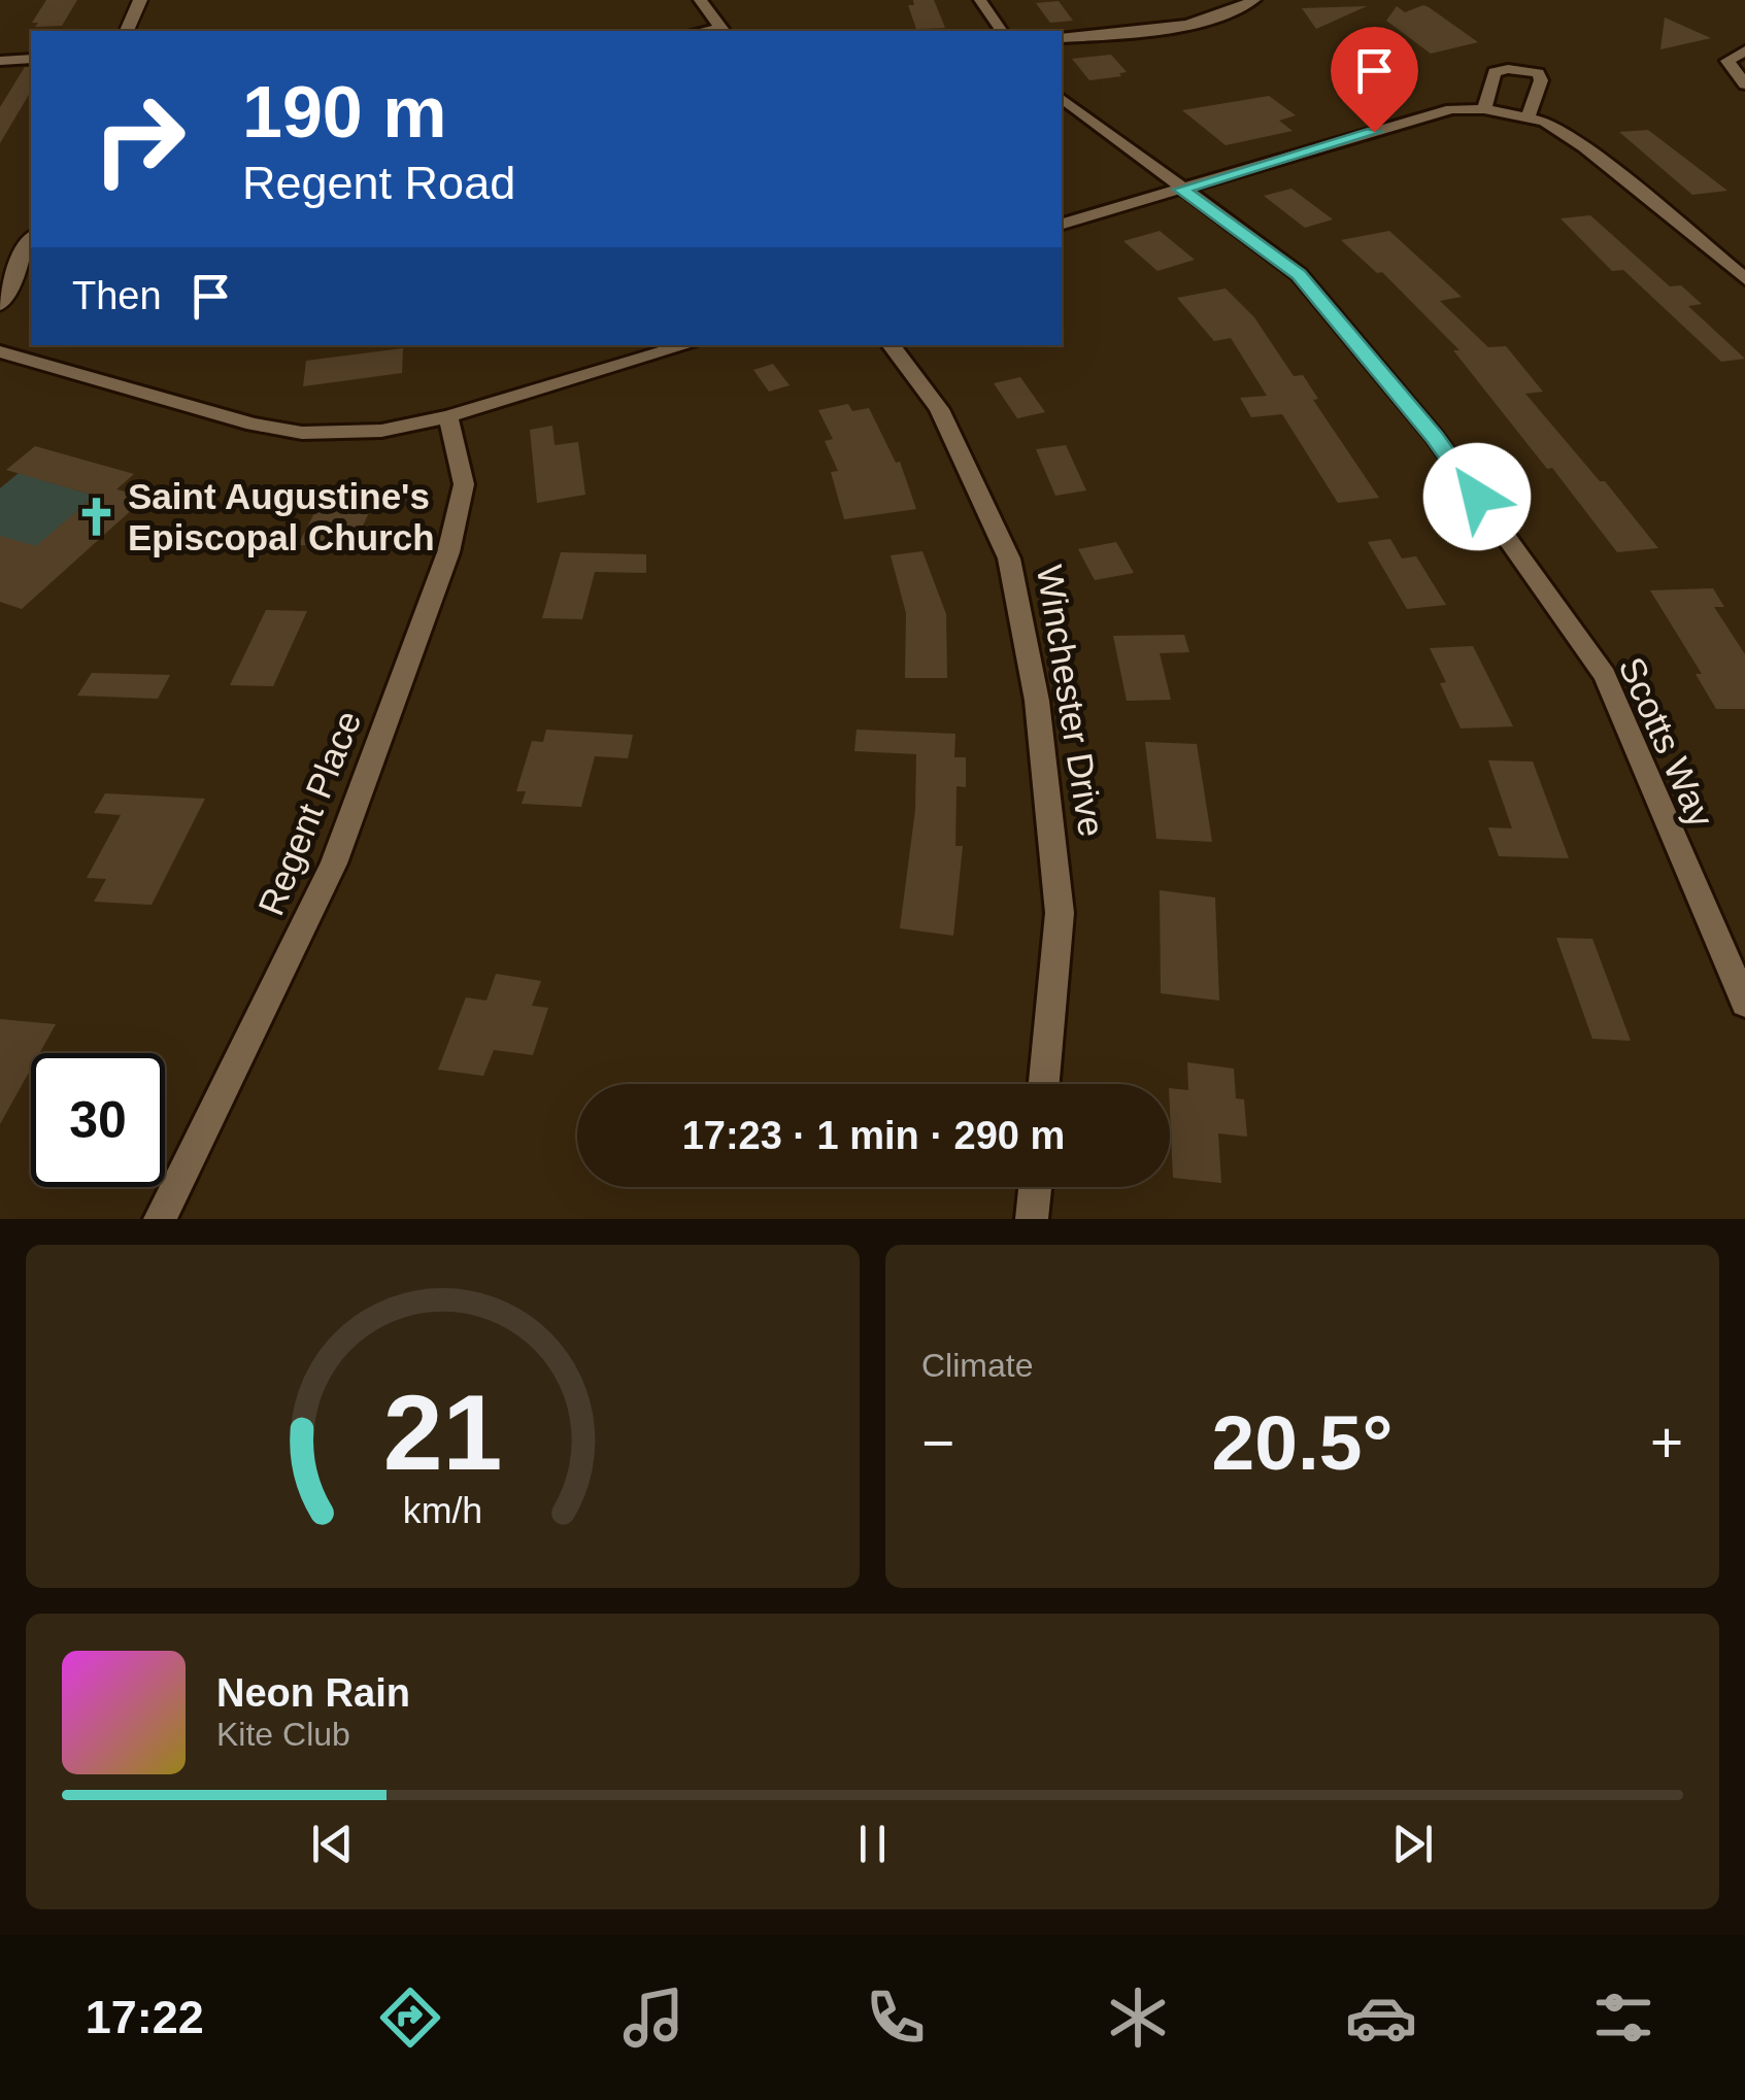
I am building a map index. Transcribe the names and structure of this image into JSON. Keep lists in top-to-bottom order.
{
  "streets": {
    "street": ["Winchester Drive", "Scotts Way", "Regent Place"]
  },
  "places": {
    "church": ["Saint Augustine's Episcopal Church"]
  },
  "page": {
    "turn": ["190 m", "Regent Road"],
    "then": "Then",
    "limit": "30",
    "trip": "17:23 · 1 min · 290 m",
    "tile": "Climate",
    "heat": ["−", "20.5°", "+"],
    "song": ["Neon Rain", "Kite Club"],
    "tabs": "17:22",
    "gauge": ["21", "km/h"]
  }
}
